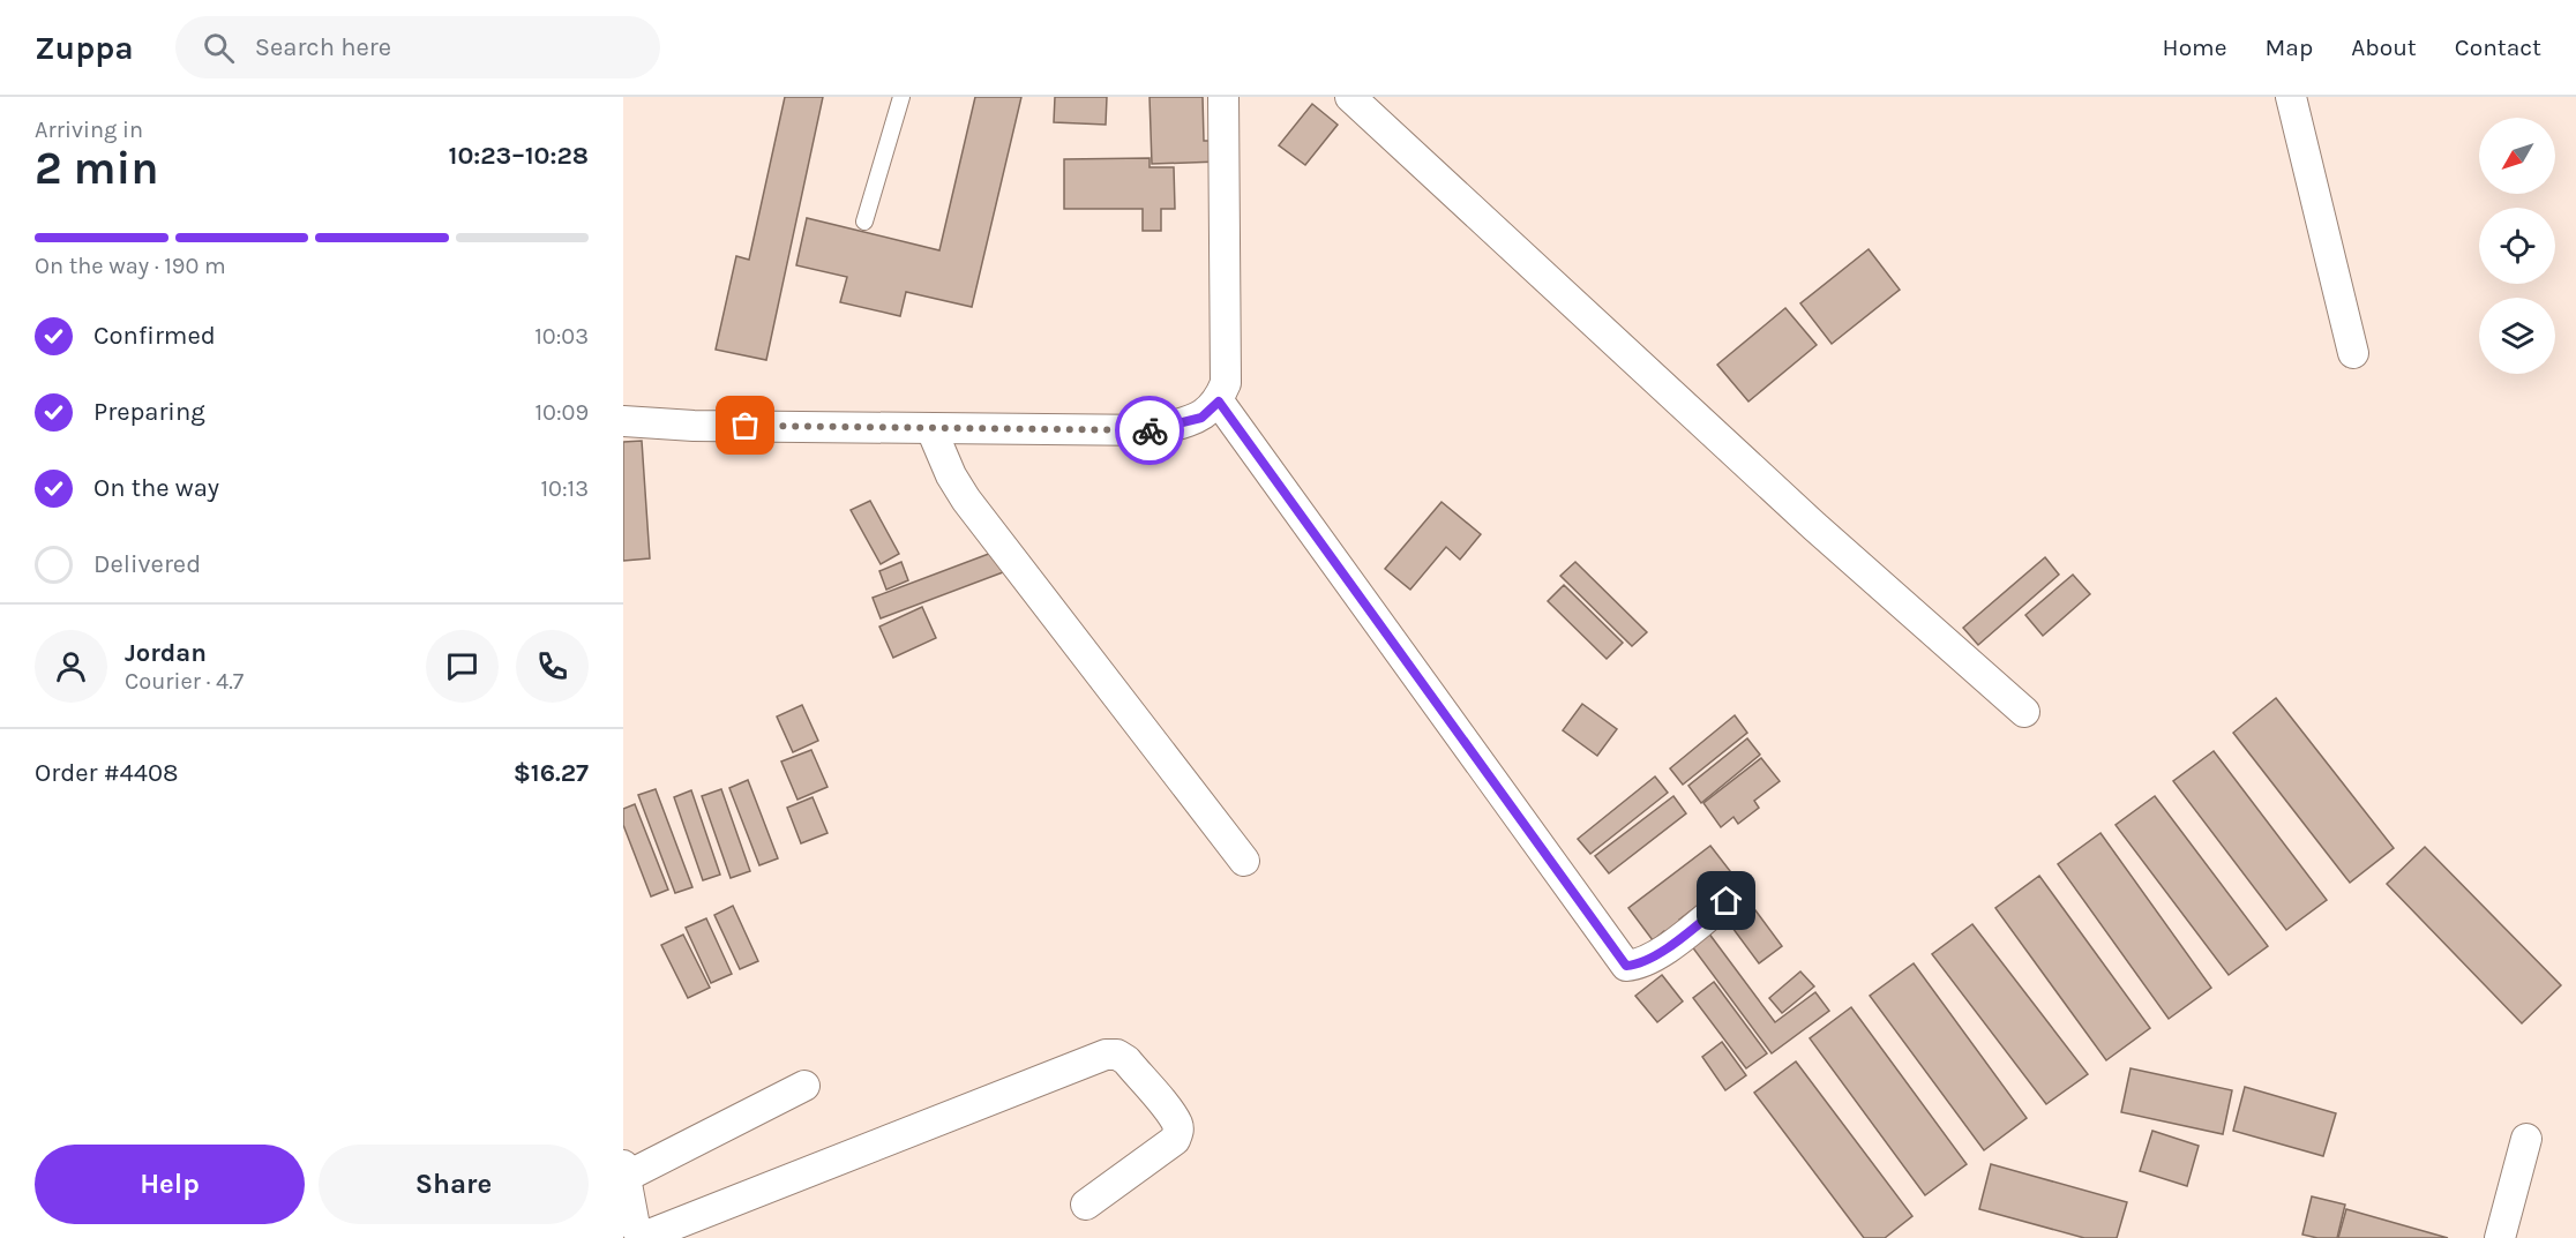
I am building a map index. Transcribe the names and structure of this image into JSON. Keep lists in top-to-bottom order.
{
  "north": "bottom left",
  "page": {
    "header": "Zuppa",
    "search": "Search here",
    "nav": [
      "Home",
      "Map",
      "About",
      "Contact"
    ],
    "heading": ["2 min", "Arriving in", "10:23–10:28"],
    "panel": [
      "Jordan",
      "Courier · 4.7",
      "Order #4408",
      "$16.27"
    ],
    "bar": "On the way · 190 m",
    "list": [
      ["Confirmed", "10:03"],
      ["Preparing", "10:09"],
      ["On the way", "10:13"],
      "Delivered"
    ],
    "buttons": ["Help", "Share"]
  }
}
